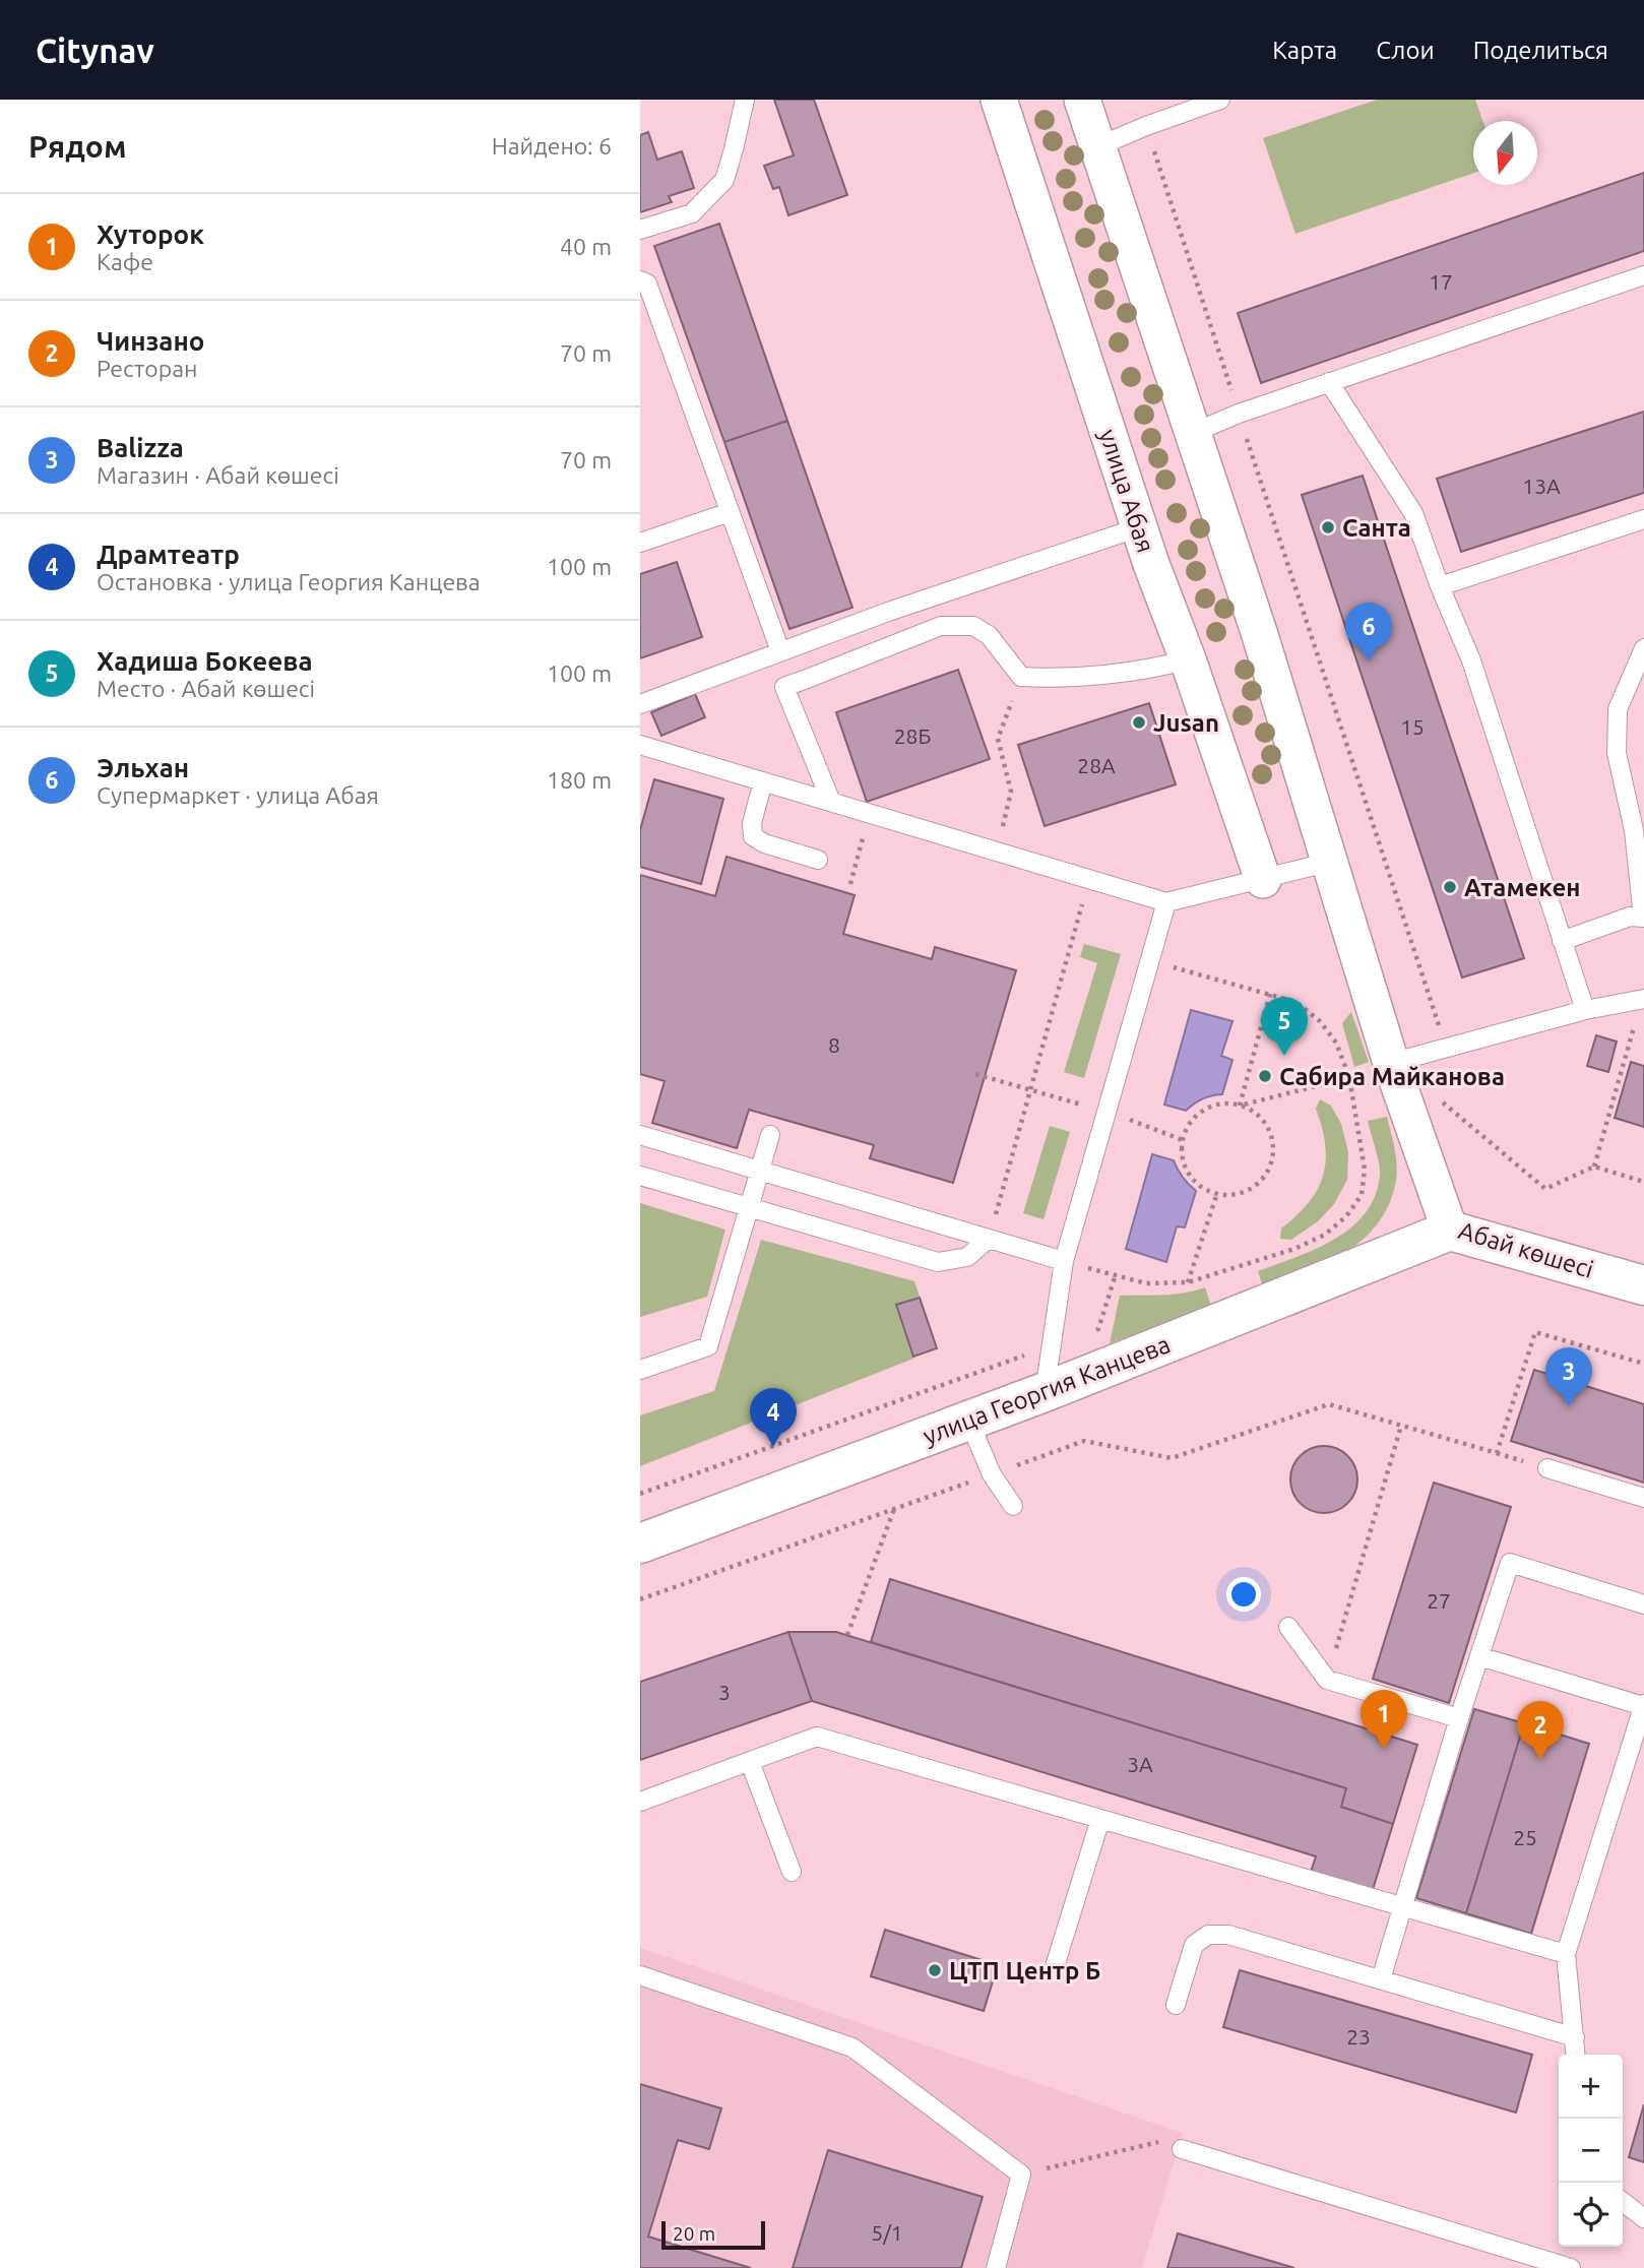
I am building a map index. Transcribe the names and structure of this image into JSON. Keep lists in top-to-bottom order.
{
  "streets": {
    "street": ["улица Абая", "Абай көшесі", "улица Георгия Канцева"]
  },
  "crossings": [
    ["Абай көшесі", "улица Георгия Канцева"]
  ],
  "places": [
    "Санта",
    "Jusan",
    "Атамекен",
    "Сабира Майканова",
    "ЦТП Центр Б"
  ],
  "house_numbers": [
    "17",
    "13А",
    "15",
    "28Б",
    "28А",
    "8",
    "27",
    "3",
    "3А",
    "25",
    "23",
    "5/1"
  ],
  "scale_bar": "20 m",
  "north": "bottom",
  "page": {
    "header": "Citynav",
    "nav": ["Карта", "Слои", "Поделиться"],
    "heading": ["Рядом", "Найдено: 6"],
    "list": [
      {
        "mark": "1",
        "name": "Хуторок",
        "note": "Кафе",
        "value": "40 m"
      },
      {
        "mark": "2",
        "name": "Чинзано",
        "note": "Ресторан",
        "value": "70 m"
      },
      {
        "mark": "3",
        "name": "Balizza",
        "note": "Магазин · Абай көшесі",
        "value": "70 m"
      },
      {
        "mark": "4",
        "name": "Драмтеатр",
        "note": "Остановка · улица Георгия Канцева",
        "value": "100 m"
      },
      {
        "mark": "5",
        "name": "Хадиша Бокеева",
        "note": "Место · Абай көшесі",
        "value": "100 m"
      },
      {
        "mark": "6",
        "name": "Эльхан",
        "note": "Супермаркет · улица Абая",
        "value": "180 m"
      }
    ],
    "pins": [
      "6",
      "5",
      "3",
      "4",
      "1",
      "2"
    ],
    "map_buttons": ["+", "−"],
    "scale": "20 m"
  }
}
